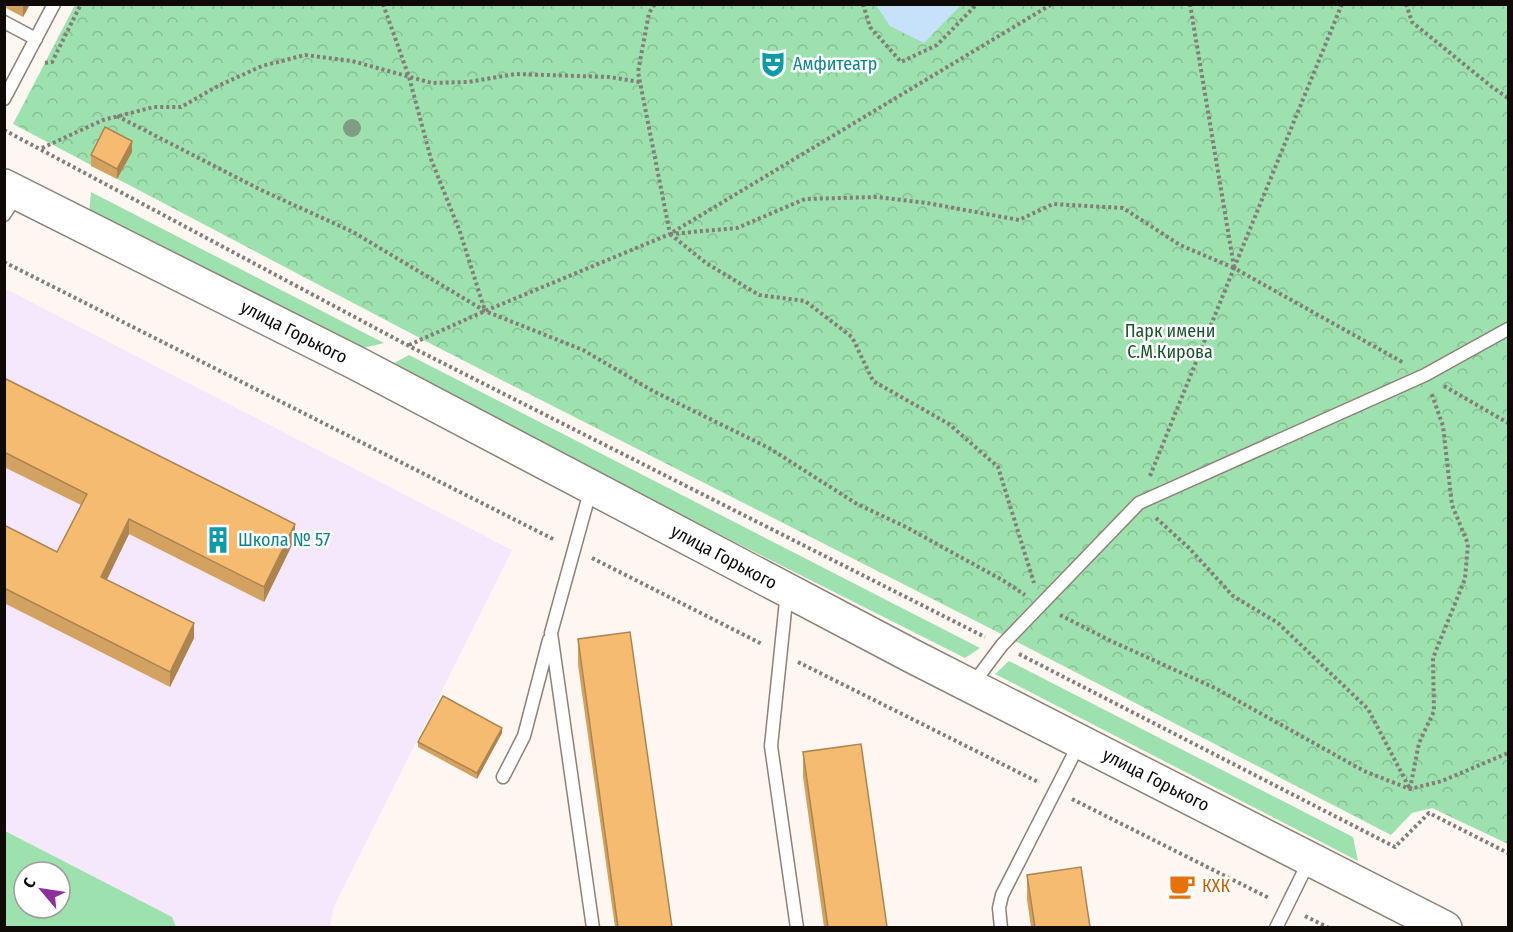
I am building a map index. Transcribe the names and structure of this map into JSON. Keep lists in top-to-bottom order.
{
  "streets": {
    "street": ["улица Горького"]
  },
  "parks": ["Парк имени С.М.Кирова"],
  "places": {
    "theatre": ["Амфитеатр"],
    "building": ["Школа № 57"],
    "cafe": ["КХК"]
  },
  "north": "top left"
}
